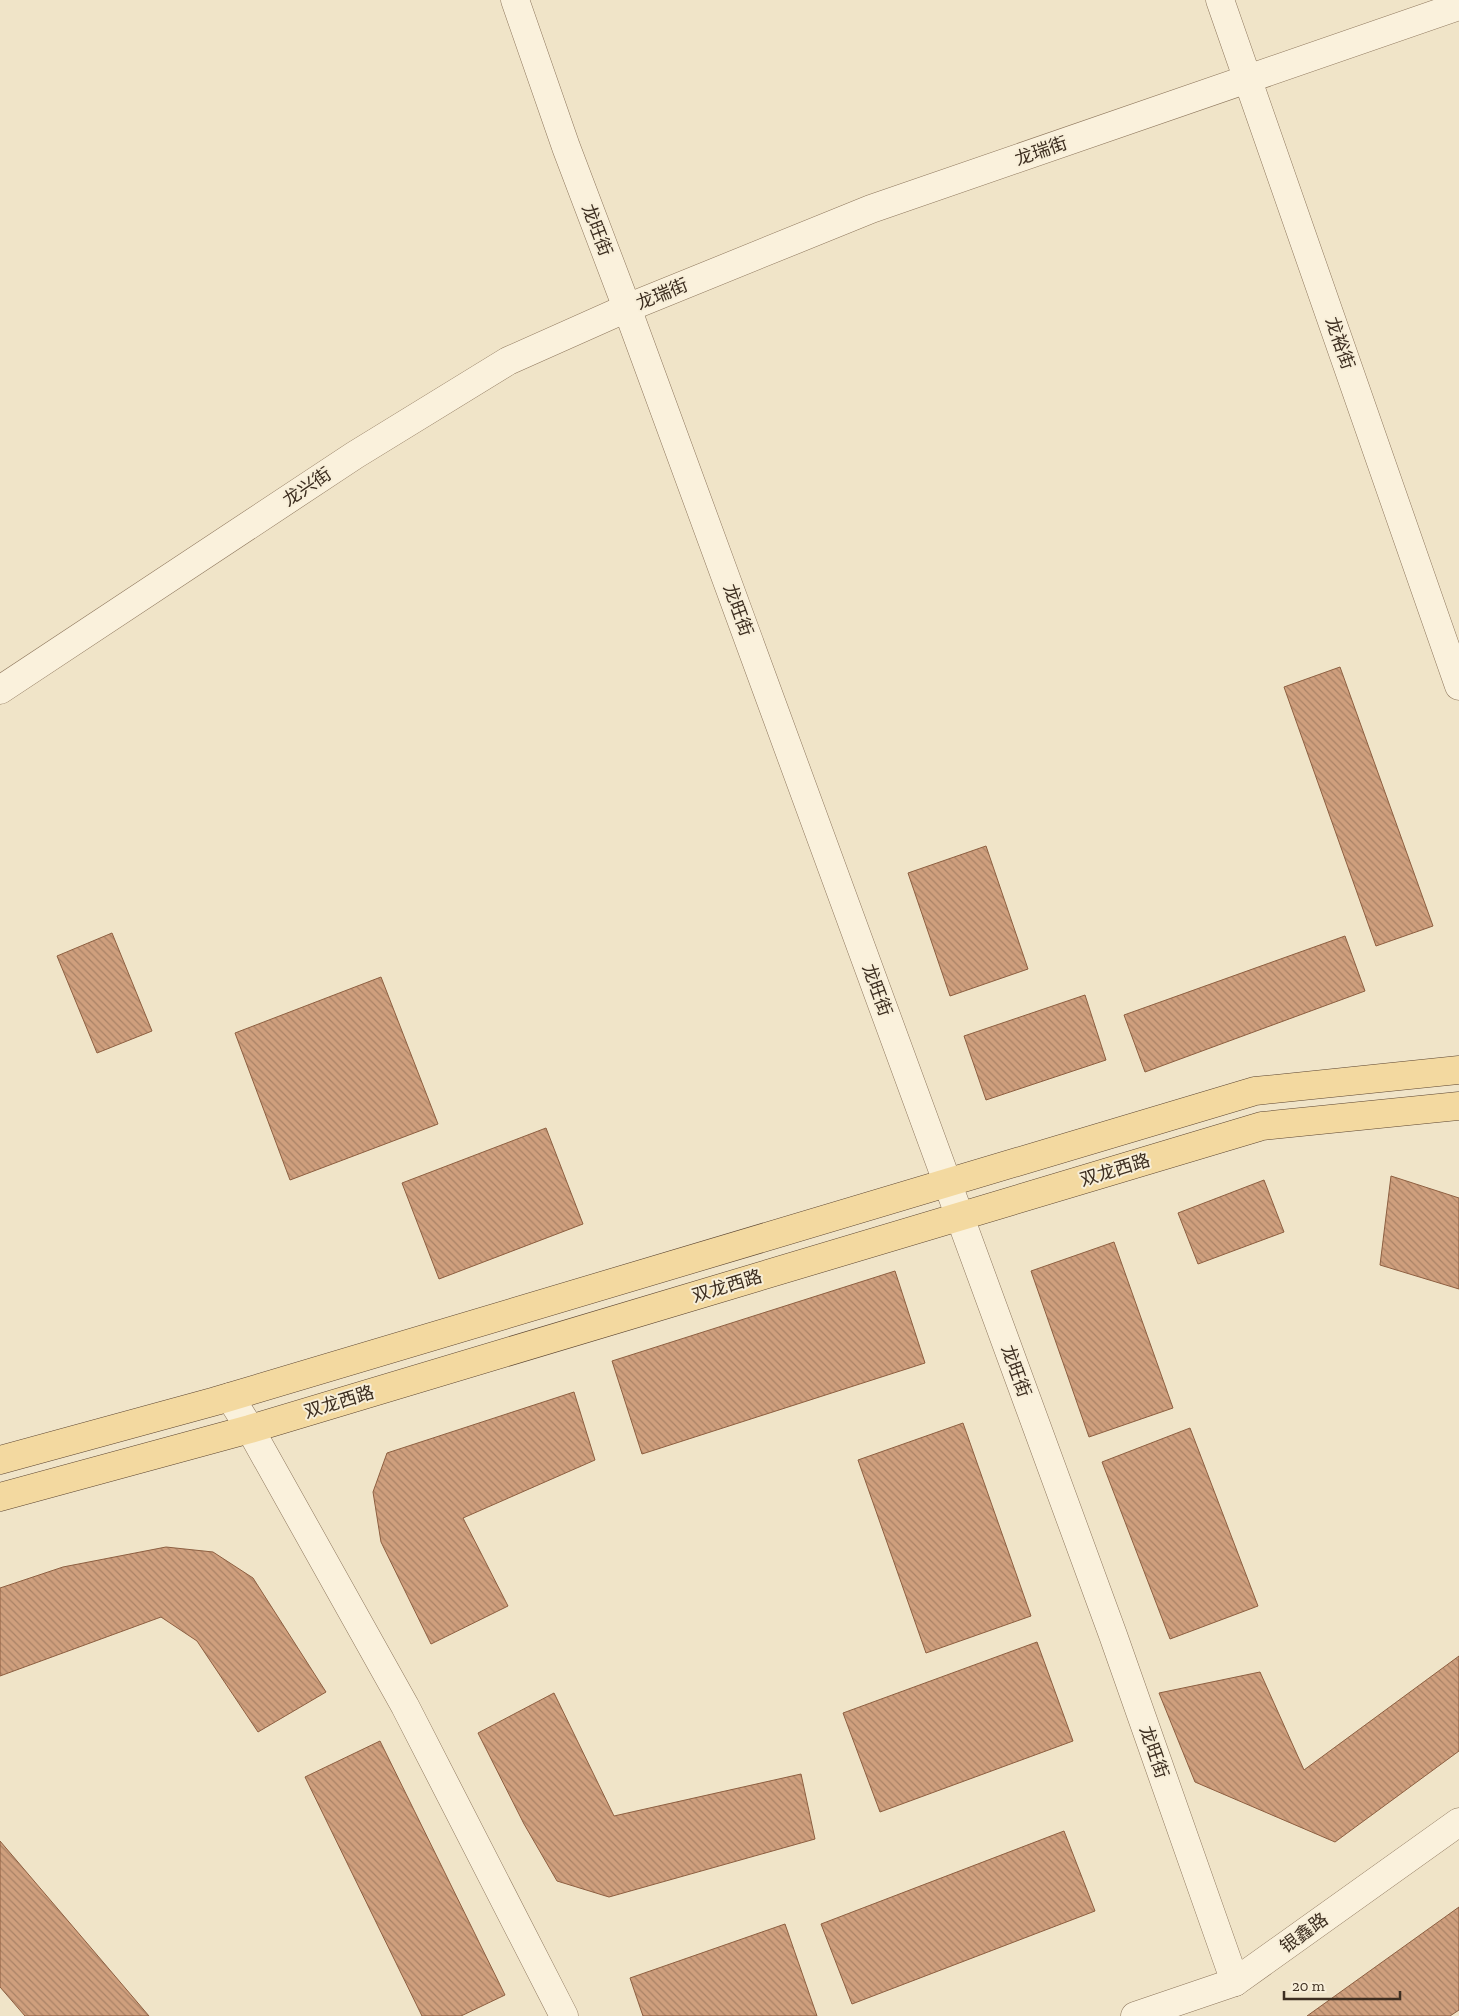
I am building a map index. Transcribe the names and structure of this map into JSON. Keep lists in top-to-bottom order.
{
  "streets": {
    "main road": ["双龙西路"],
    "street": [
      "龙瑞街",
      "龙旺街",
      "龙裕街",
      "龙兴街",
      "银鑫路"
    ]
  },
  "crossings": [
    ["龙瑞街", "龙旺街"],
    ["龙瑞街", "龙裕街"],
    ["龙瑞街", "龙兴街"],
    ["龙旺街", "龙兴街"],
    ["龙旺街", "双龙西路"],
    ["龙旺街", "银鑫路"]
  ],
  "scale_bar": "20 m"
}
